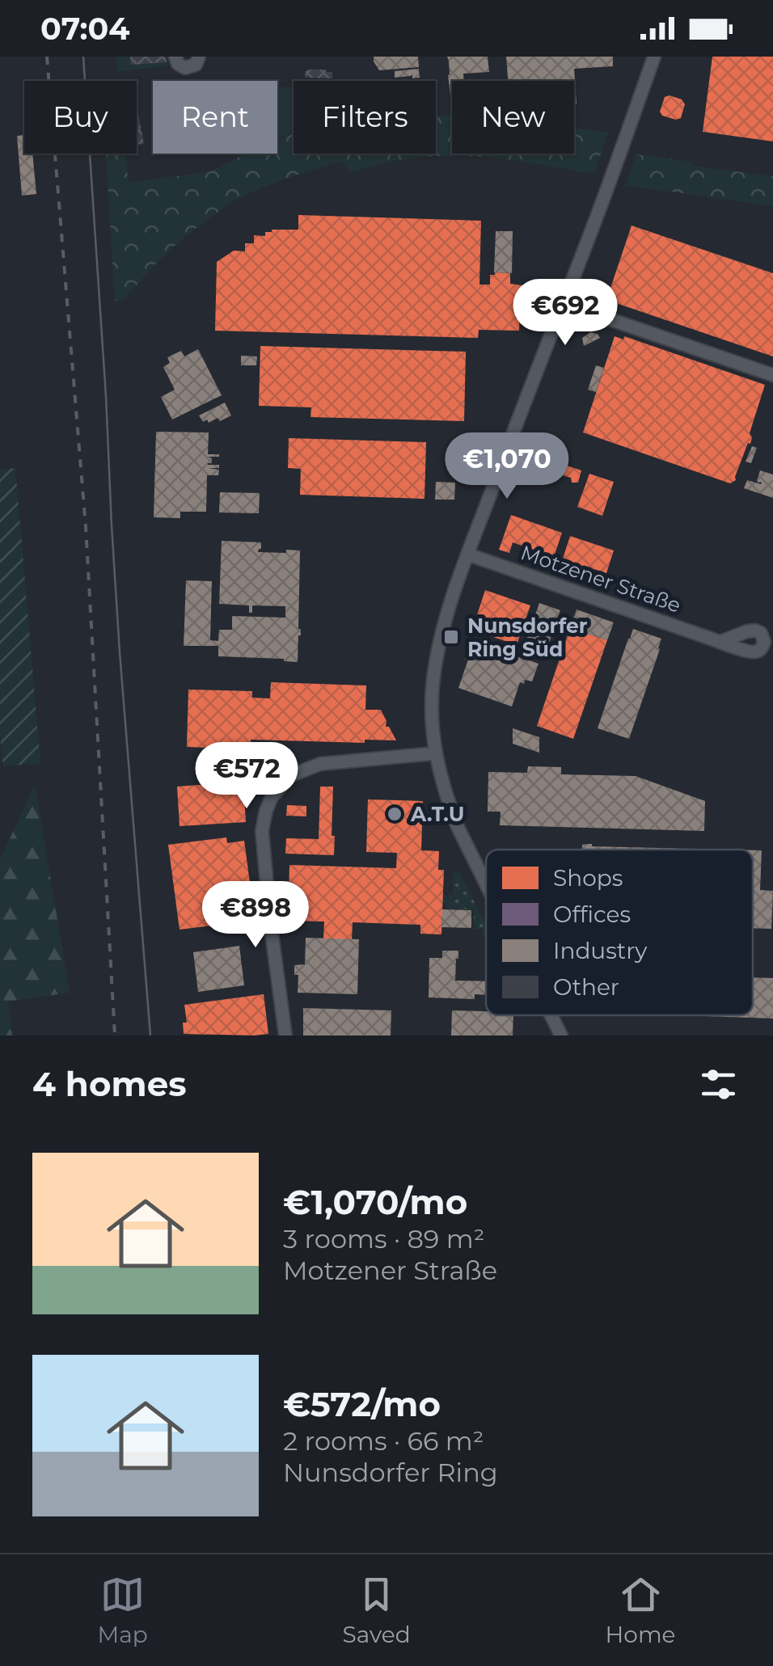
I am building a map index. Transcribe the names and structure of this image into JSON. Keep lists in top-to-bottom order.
{
  "streets": {
    "street": ["Motzener Straße"]
  },
  "places": {
    "transit": ["Nunsdorfer Ring Süd"],
    "other": ["A.T.U"]
  },
  "legend": [
    "Shops",
    "Offices",
    "Industry",
    "Other"
  ],
  "page": {
    "status": "07:04",
    "chip": [
      "Buy",
      "Rent",
      "Filters",
      "New"
    ],
    "price": [
      "€692",
      "€1,070",
      "€572",
      "€898"
    ],
    "heading": "4 homes",
    "list": [
      {
        "name": "€1,070/mo",
        "note": "3 rooms · 89 m² · Motzener Straße"
      },
      {
        "name": "€572/mo",
        "note": "2 rooms · 66 m² · Nunsdorfer Ring"
      }
    ],
    "tabs": ["Map", "Saved", "Home"]
  }
}
